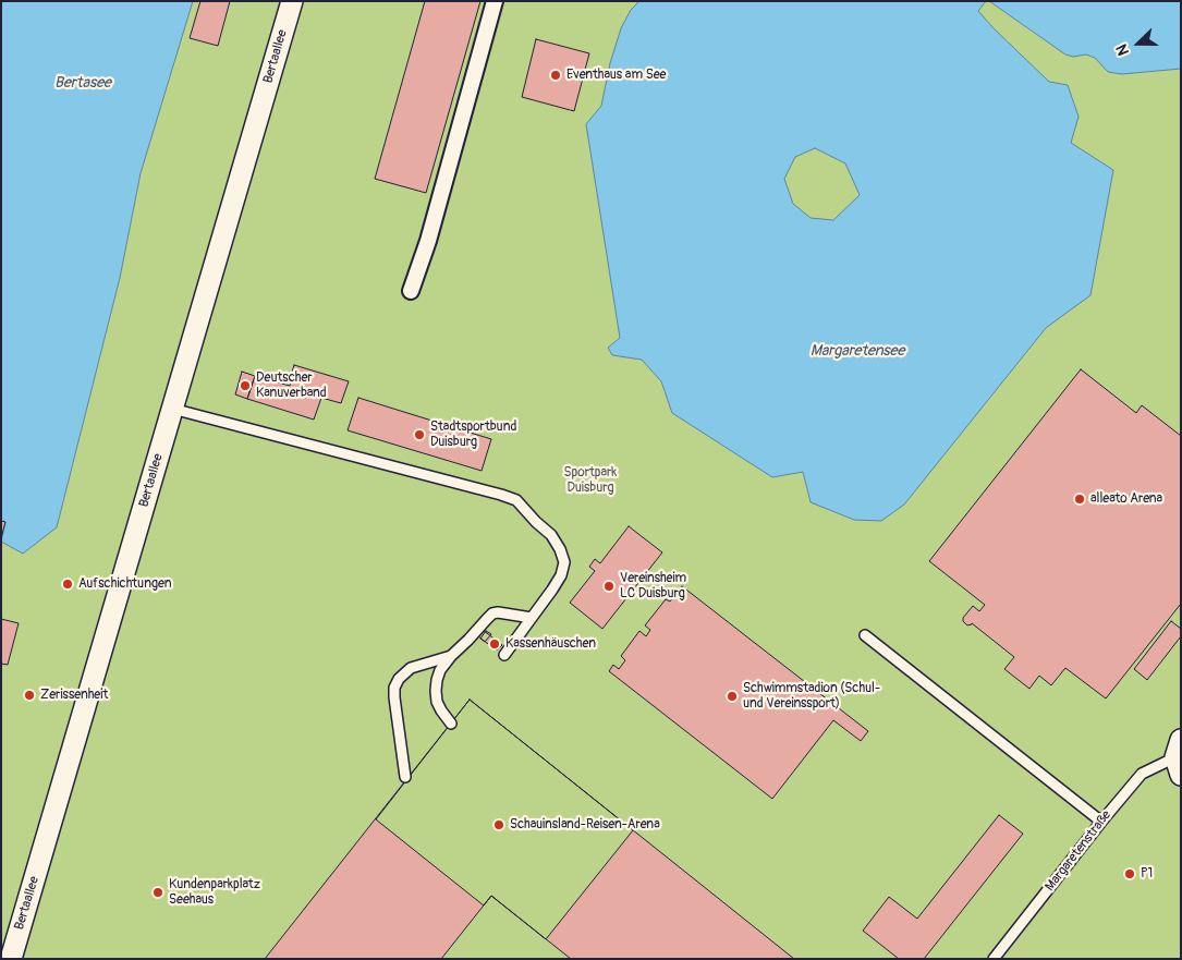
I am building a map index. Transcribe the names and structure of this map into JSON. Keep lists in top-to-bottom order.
{
  "streets": {
    "street": ["Bertaallee"],
    "lane": ["Margaretenstraße"]
  },
  "water": ["Bertasee", "Margaretensee"],
  "parks": ["Sportpark Duisburg"],
  "places": [
    "Eventhaus am See",
    "Deutscher Kanuverband",
    "Stadtsportbund Duisburg",
    "alleato Arena",
    "Aufschichtungen",
    "Vereinsheim LC Duisburg",
    "Kassenhäuschen",
    "Zerissenheit",
    "Schwimmstadion (Schul- und Vereinssport)",
    "Schauinsland-Reisen-Arena",
    "P1",
    "Kundenparkplatz Seehaus"
  ],
  "north": "left"
}
